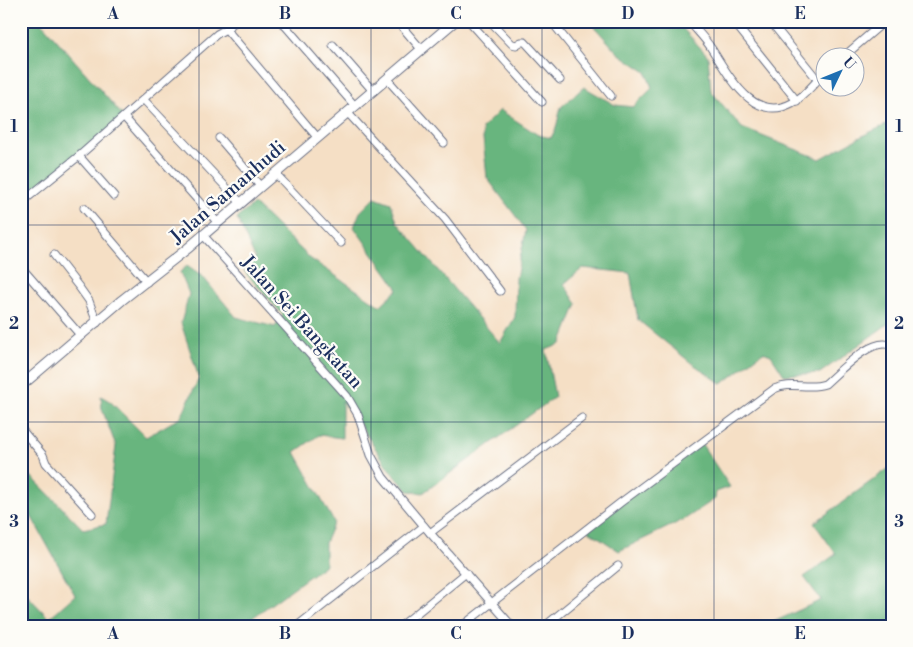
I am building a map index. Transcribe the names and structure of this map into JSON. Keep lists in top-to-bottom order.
{
  "streets": {
    "street": ["Jalan Samanhudi", "Jalan Sei Bangkatan"]
  },
  "crossings": [
    ["Jalan Samanhudi", "Jalan Sei Bangkatan"]
  ],
  "north": "top right",
  "grid": {
    "columns": [
      "A",
      "B",
      "C",
      "D",
      "E"
    ],
    "rows": ["1", "2", "3"]
  }
}
